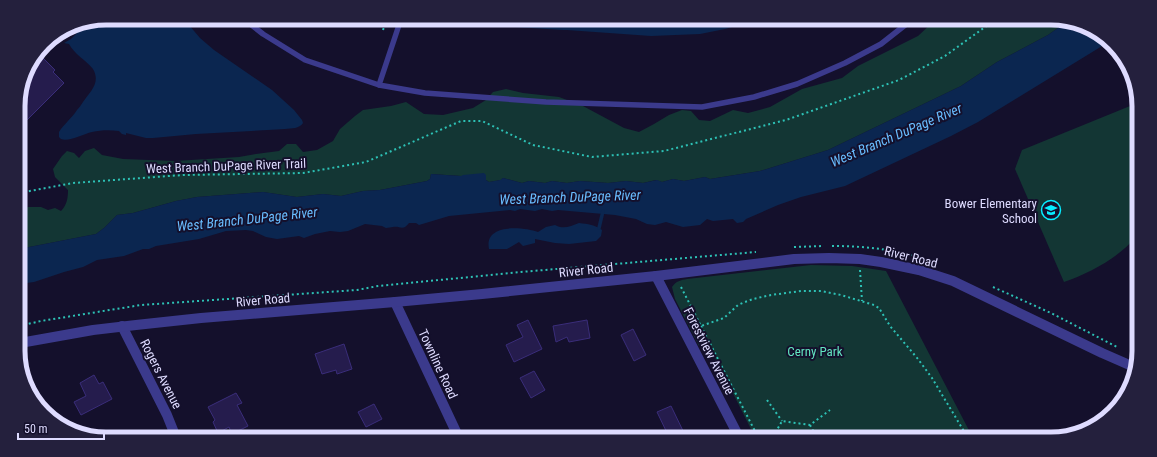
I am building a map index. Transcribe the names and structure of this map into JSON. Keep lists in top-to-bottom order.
{
  "streets": {
    "street": [
      "River Road",
      "Forestview Avenue",
      "Townline Road",
      "Rogers Avenue"
    ],
    "path": ["West Branch DuPage River Trail"]
  },
  "crossings": [
    ["River Road", "Forestview Avenue"],
    ["River Road", "Townline Road"],
    ["River Road", "Rogers Avenue"]
  ],
  "water": ["West Branch DuPage River"],
  "parks": ["Cerny Park"],
  "places": {
    "school or university": ["Bower Elementary School"]
  },
  "scale_bar": "50 m"
}
